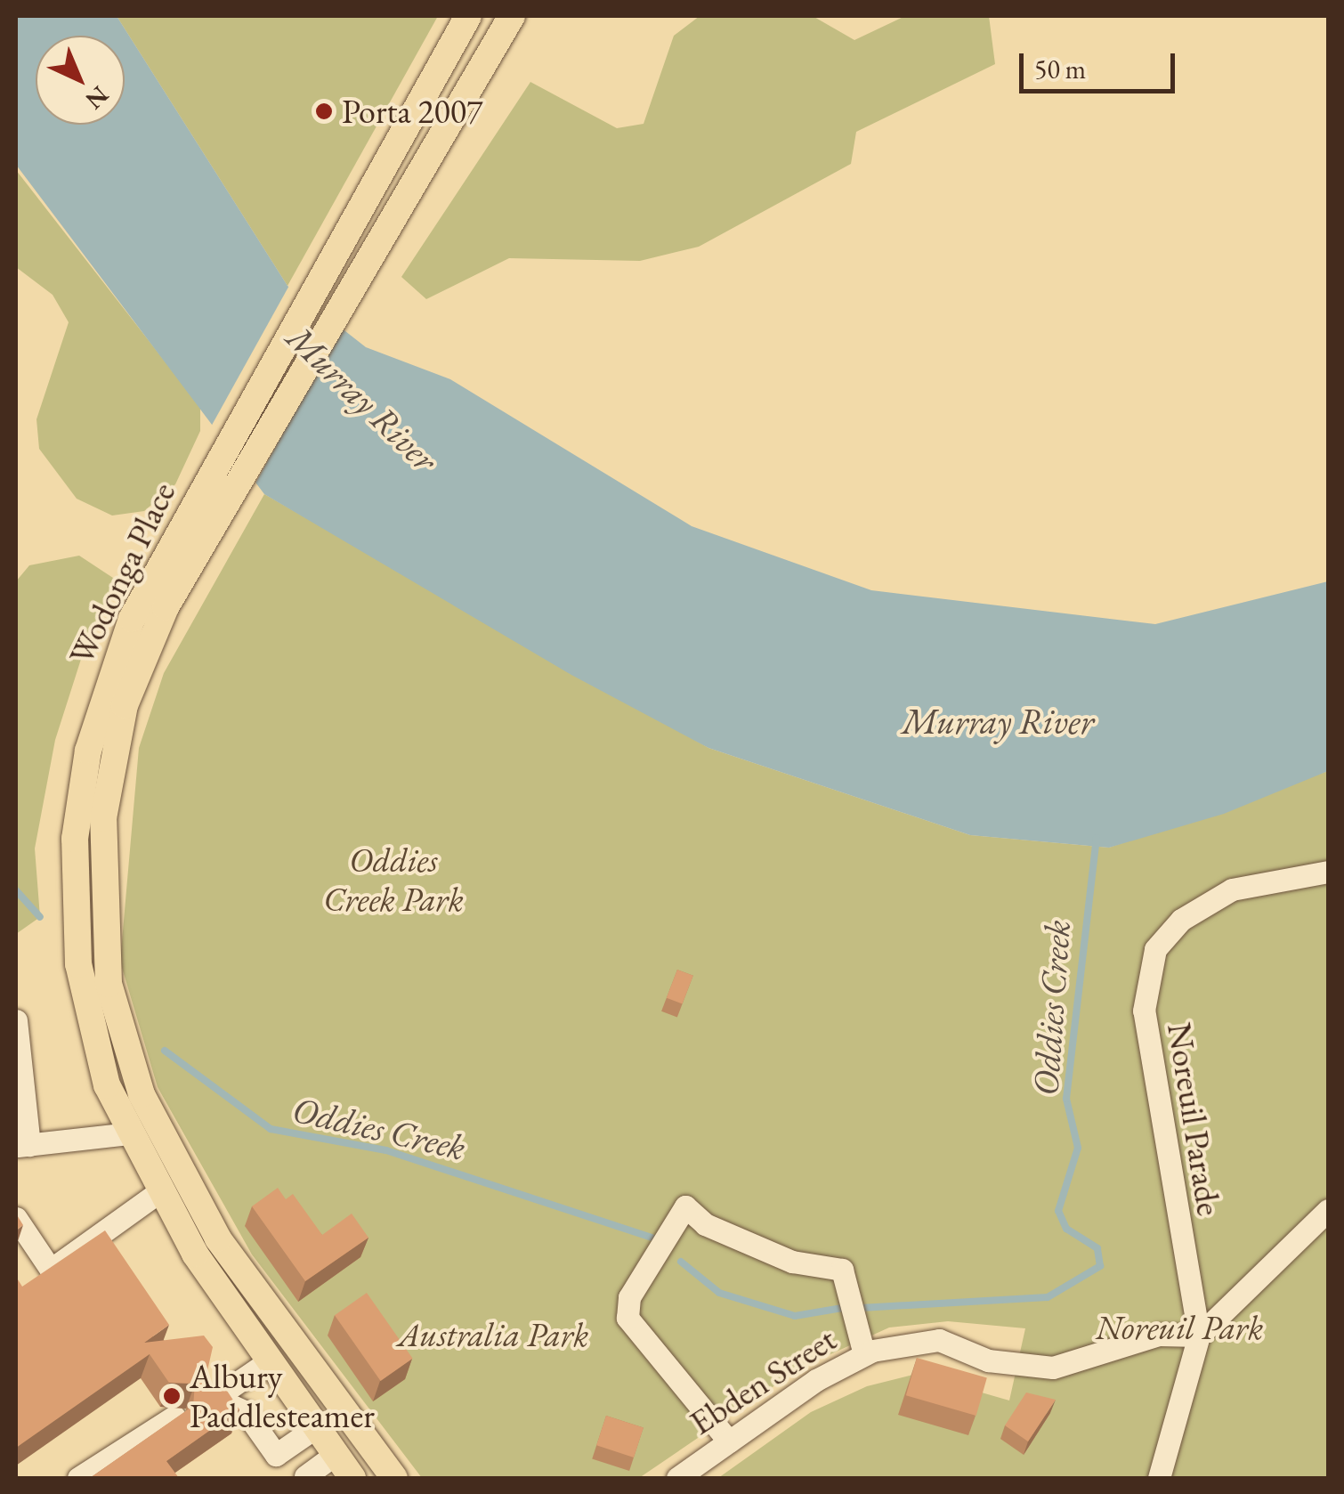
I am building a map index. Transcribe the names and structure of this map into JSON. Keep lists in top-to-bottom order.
{
  "streets": {
    "main road": ["Wodonga Place"],
    "street": ["Noreuil Parade", "Ebden Street"]
  },
  "crossings": [
    ["Noreuil Parade", "Ebden Street"]
  ],
  "water": ["Murray River", "Oddies Creek"],
  "parks": ["Oddies Creek Park", "Noreuil Park", "Australia Park"],
  "places": ["Porta 2007", "Albury Paddlesteamer"],
  "scale_bar": "50 m",
  "north": "bottom right"
}
